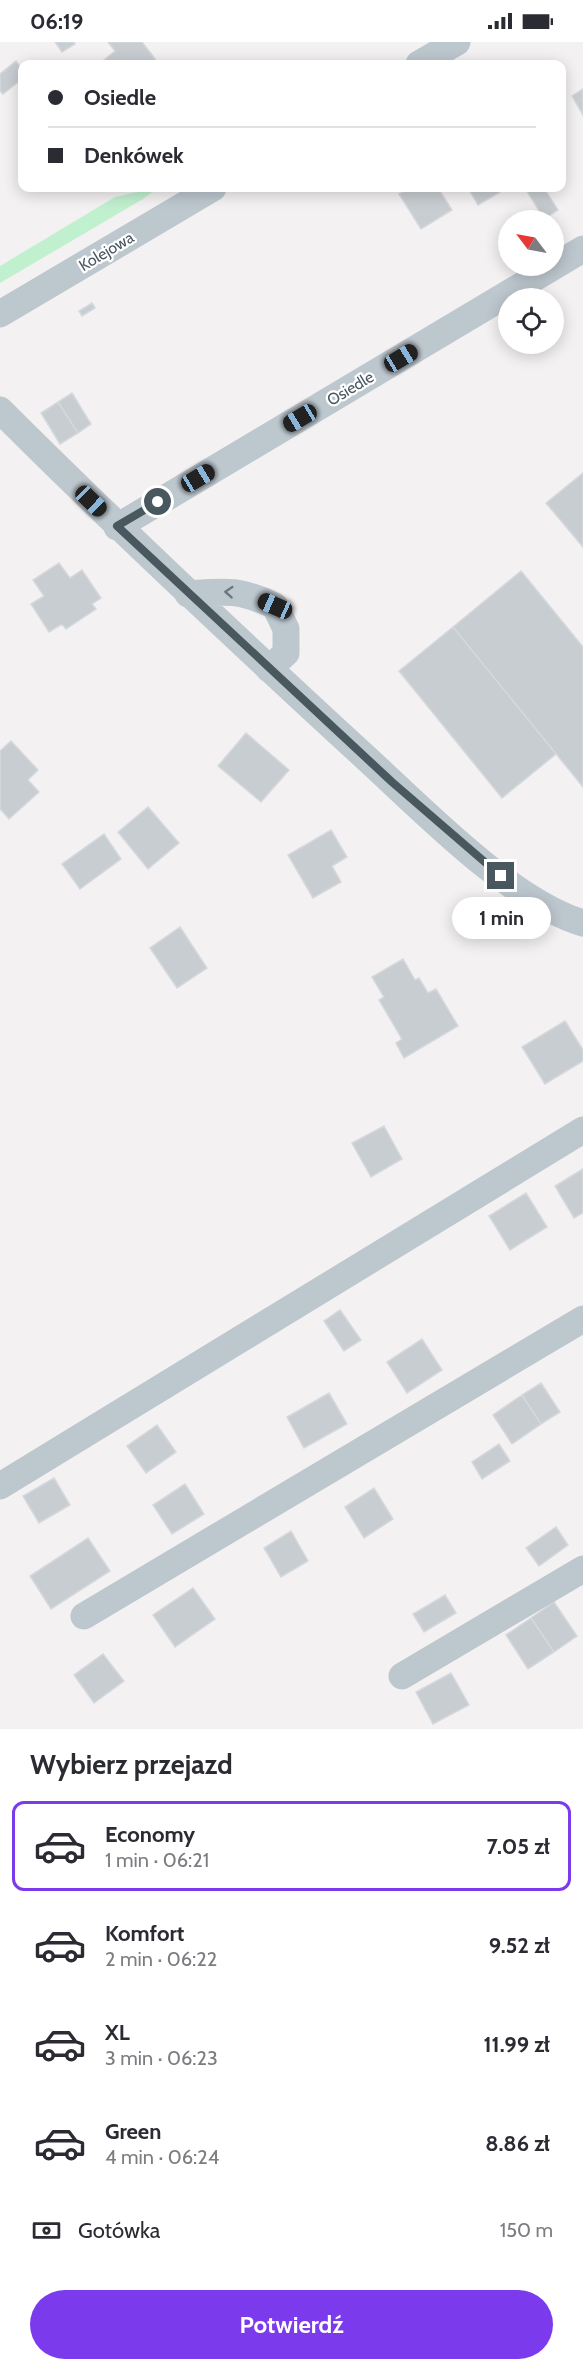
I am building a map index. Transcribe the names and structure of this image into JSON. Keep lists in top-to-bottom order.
{
  "streets": {
    "street": ["Kolejowa", "Osiedle"]
  },
  "north": "top left",
  "page": {
    "status": "06:19",
    "banner": ["Osiedle", "Denkówek"],
    "bubble": "1 min",
    "heading": "Wybierz przejazd",
    "list": [
      {
        "name": "Economy",
        "note": "1 min · 06:21",
        "value": "7.05 zł"
      },
      {
        "name": "Komfort",
        "note": "2 min · 06:22",
        "value": "9.52 zł"
      },
      {
        "name": "XL",
        "note": "3 min · 06:23",
        "value": "11.99 zł"
      },
      {
        "name": "Green",
        "note": "4 min · 06:24",
        "value": "8.86 zł"
      }
    ],
    "pay": ["Gotówka", "150 m"],
    "buttons": "Potwierdź"
  }
}
